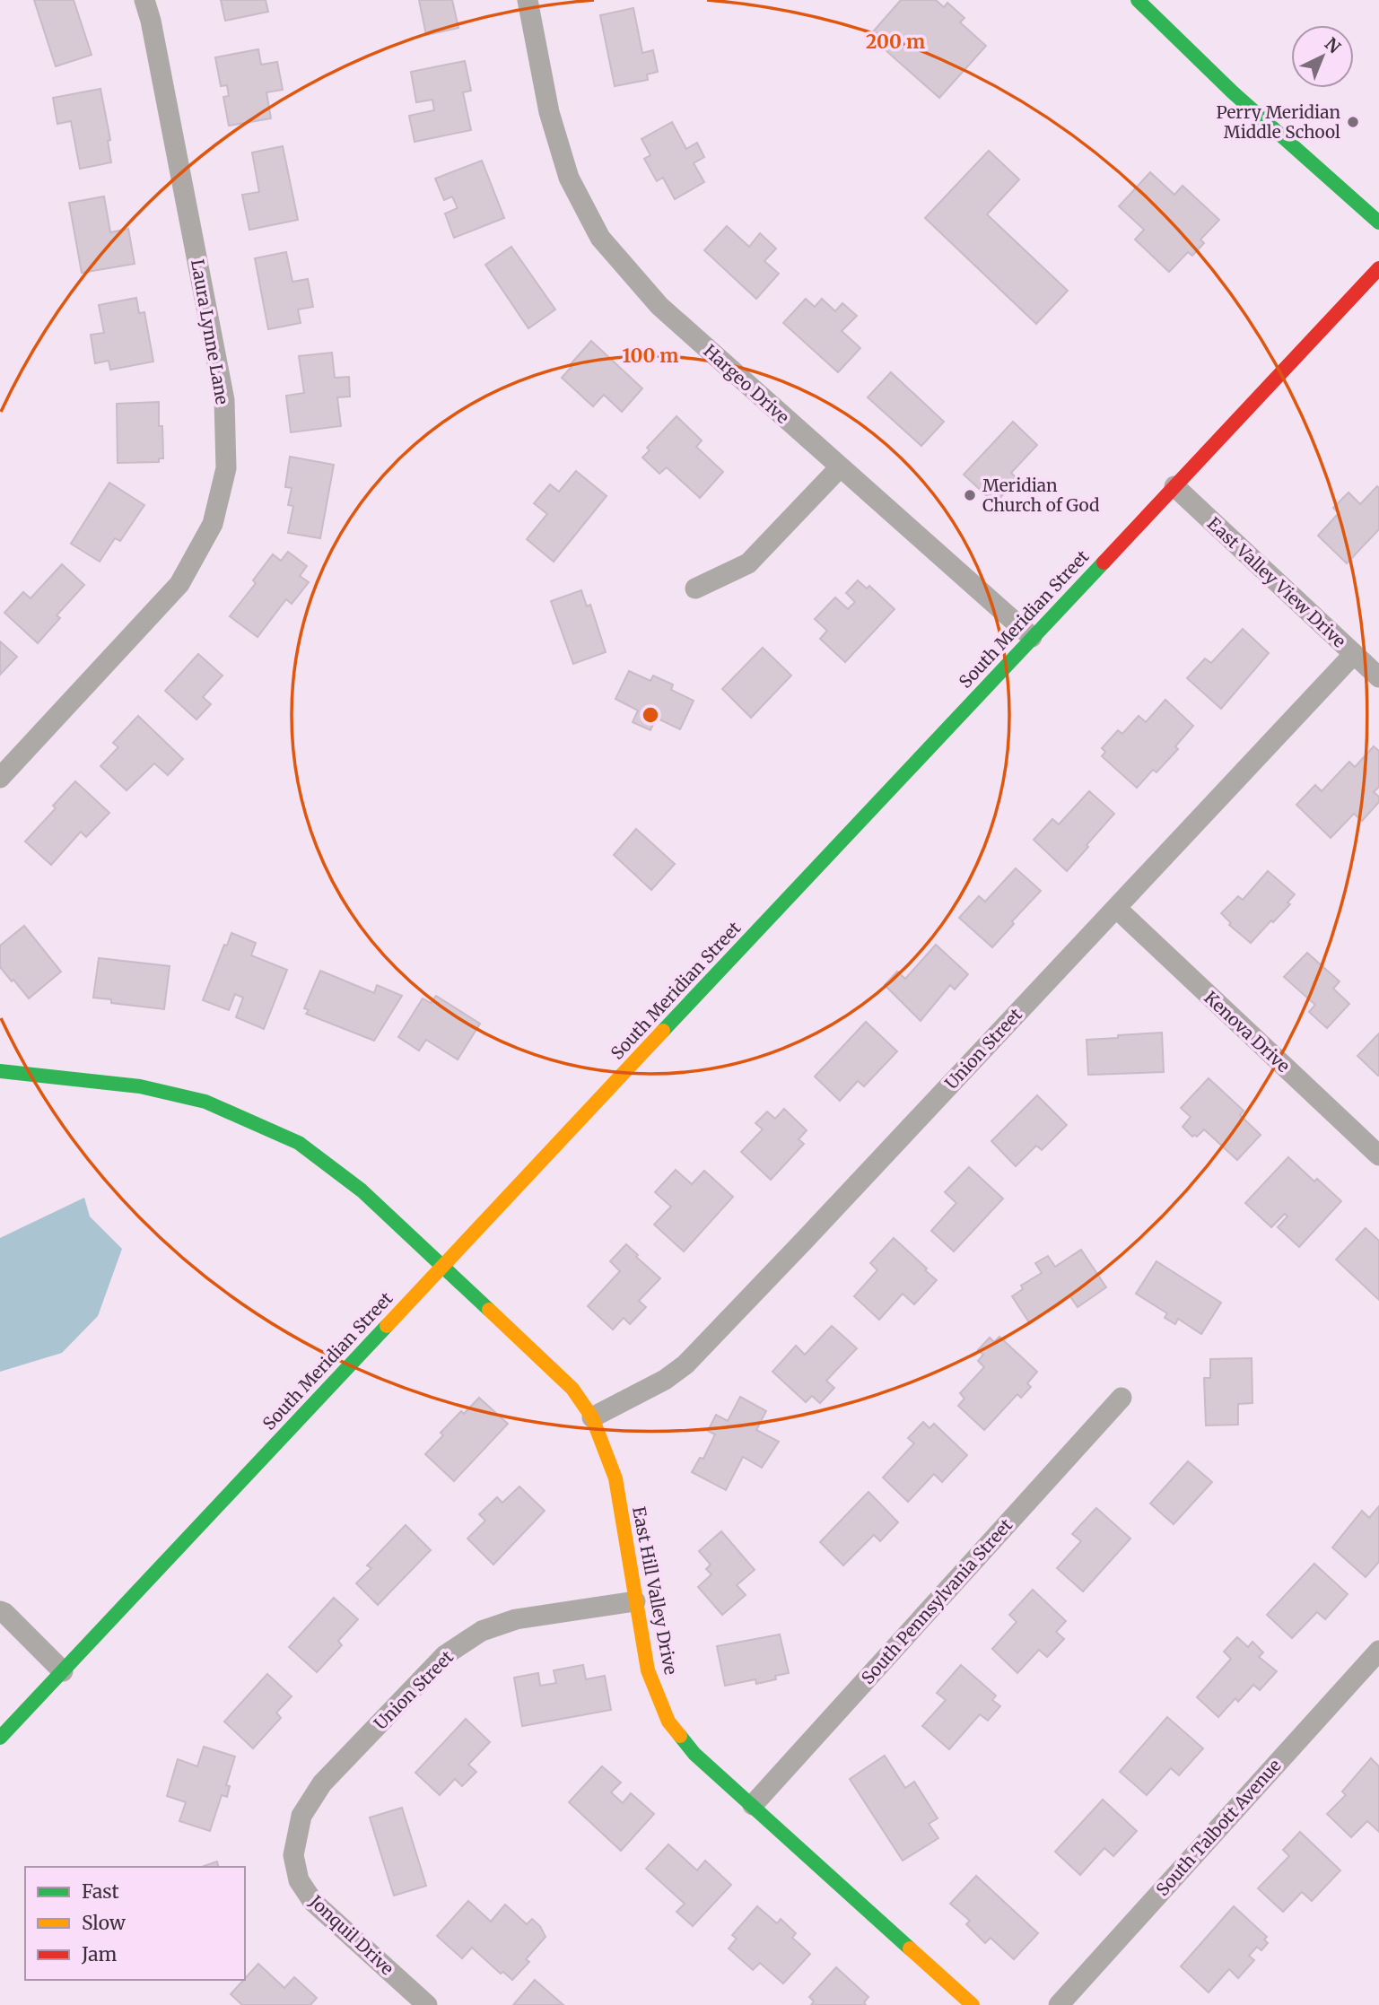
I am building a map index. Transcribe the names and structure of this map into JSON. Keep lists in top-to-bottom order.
{
  "streets": {
    "main road": ["South Meridian Street", "East Hill Valley Drive"],
    "street": [
      "Laura Lynne Lane",
      "Hargeo Drive",
      "East Valley View Drive",
      "Kenova Drive",
      "Union Street",
      "South Pennsylvania Street",
      "South Talbott Avenue",
      "Jonquil Drive"
    ]
  },
  "crossings": [
    ["Hargeo Drive", "South Meridian Street"],
    ["East Valley View Drive", "South Meridian Street"],
    ["East Valley View Drive", "Union Street"],
    ["South Meridian Street", "East Hill Valley Drive"],
    ["Kenova Drive", "Union Street"],
    ["Union Street", "East Hill Valley Drive"],
    ["Union Street", "Jonquil Drive"],
    ["East Hill Valley Drive", "South Pennsylvania Street"]
  ],
  "places": ["Perry Meridian Middle School", "Meridian Church of God"],
  "legend": ["Fast", "Slow", "Jam"],
  "north": "top right",
  "rings": ["200 m", "100 m"]
}
